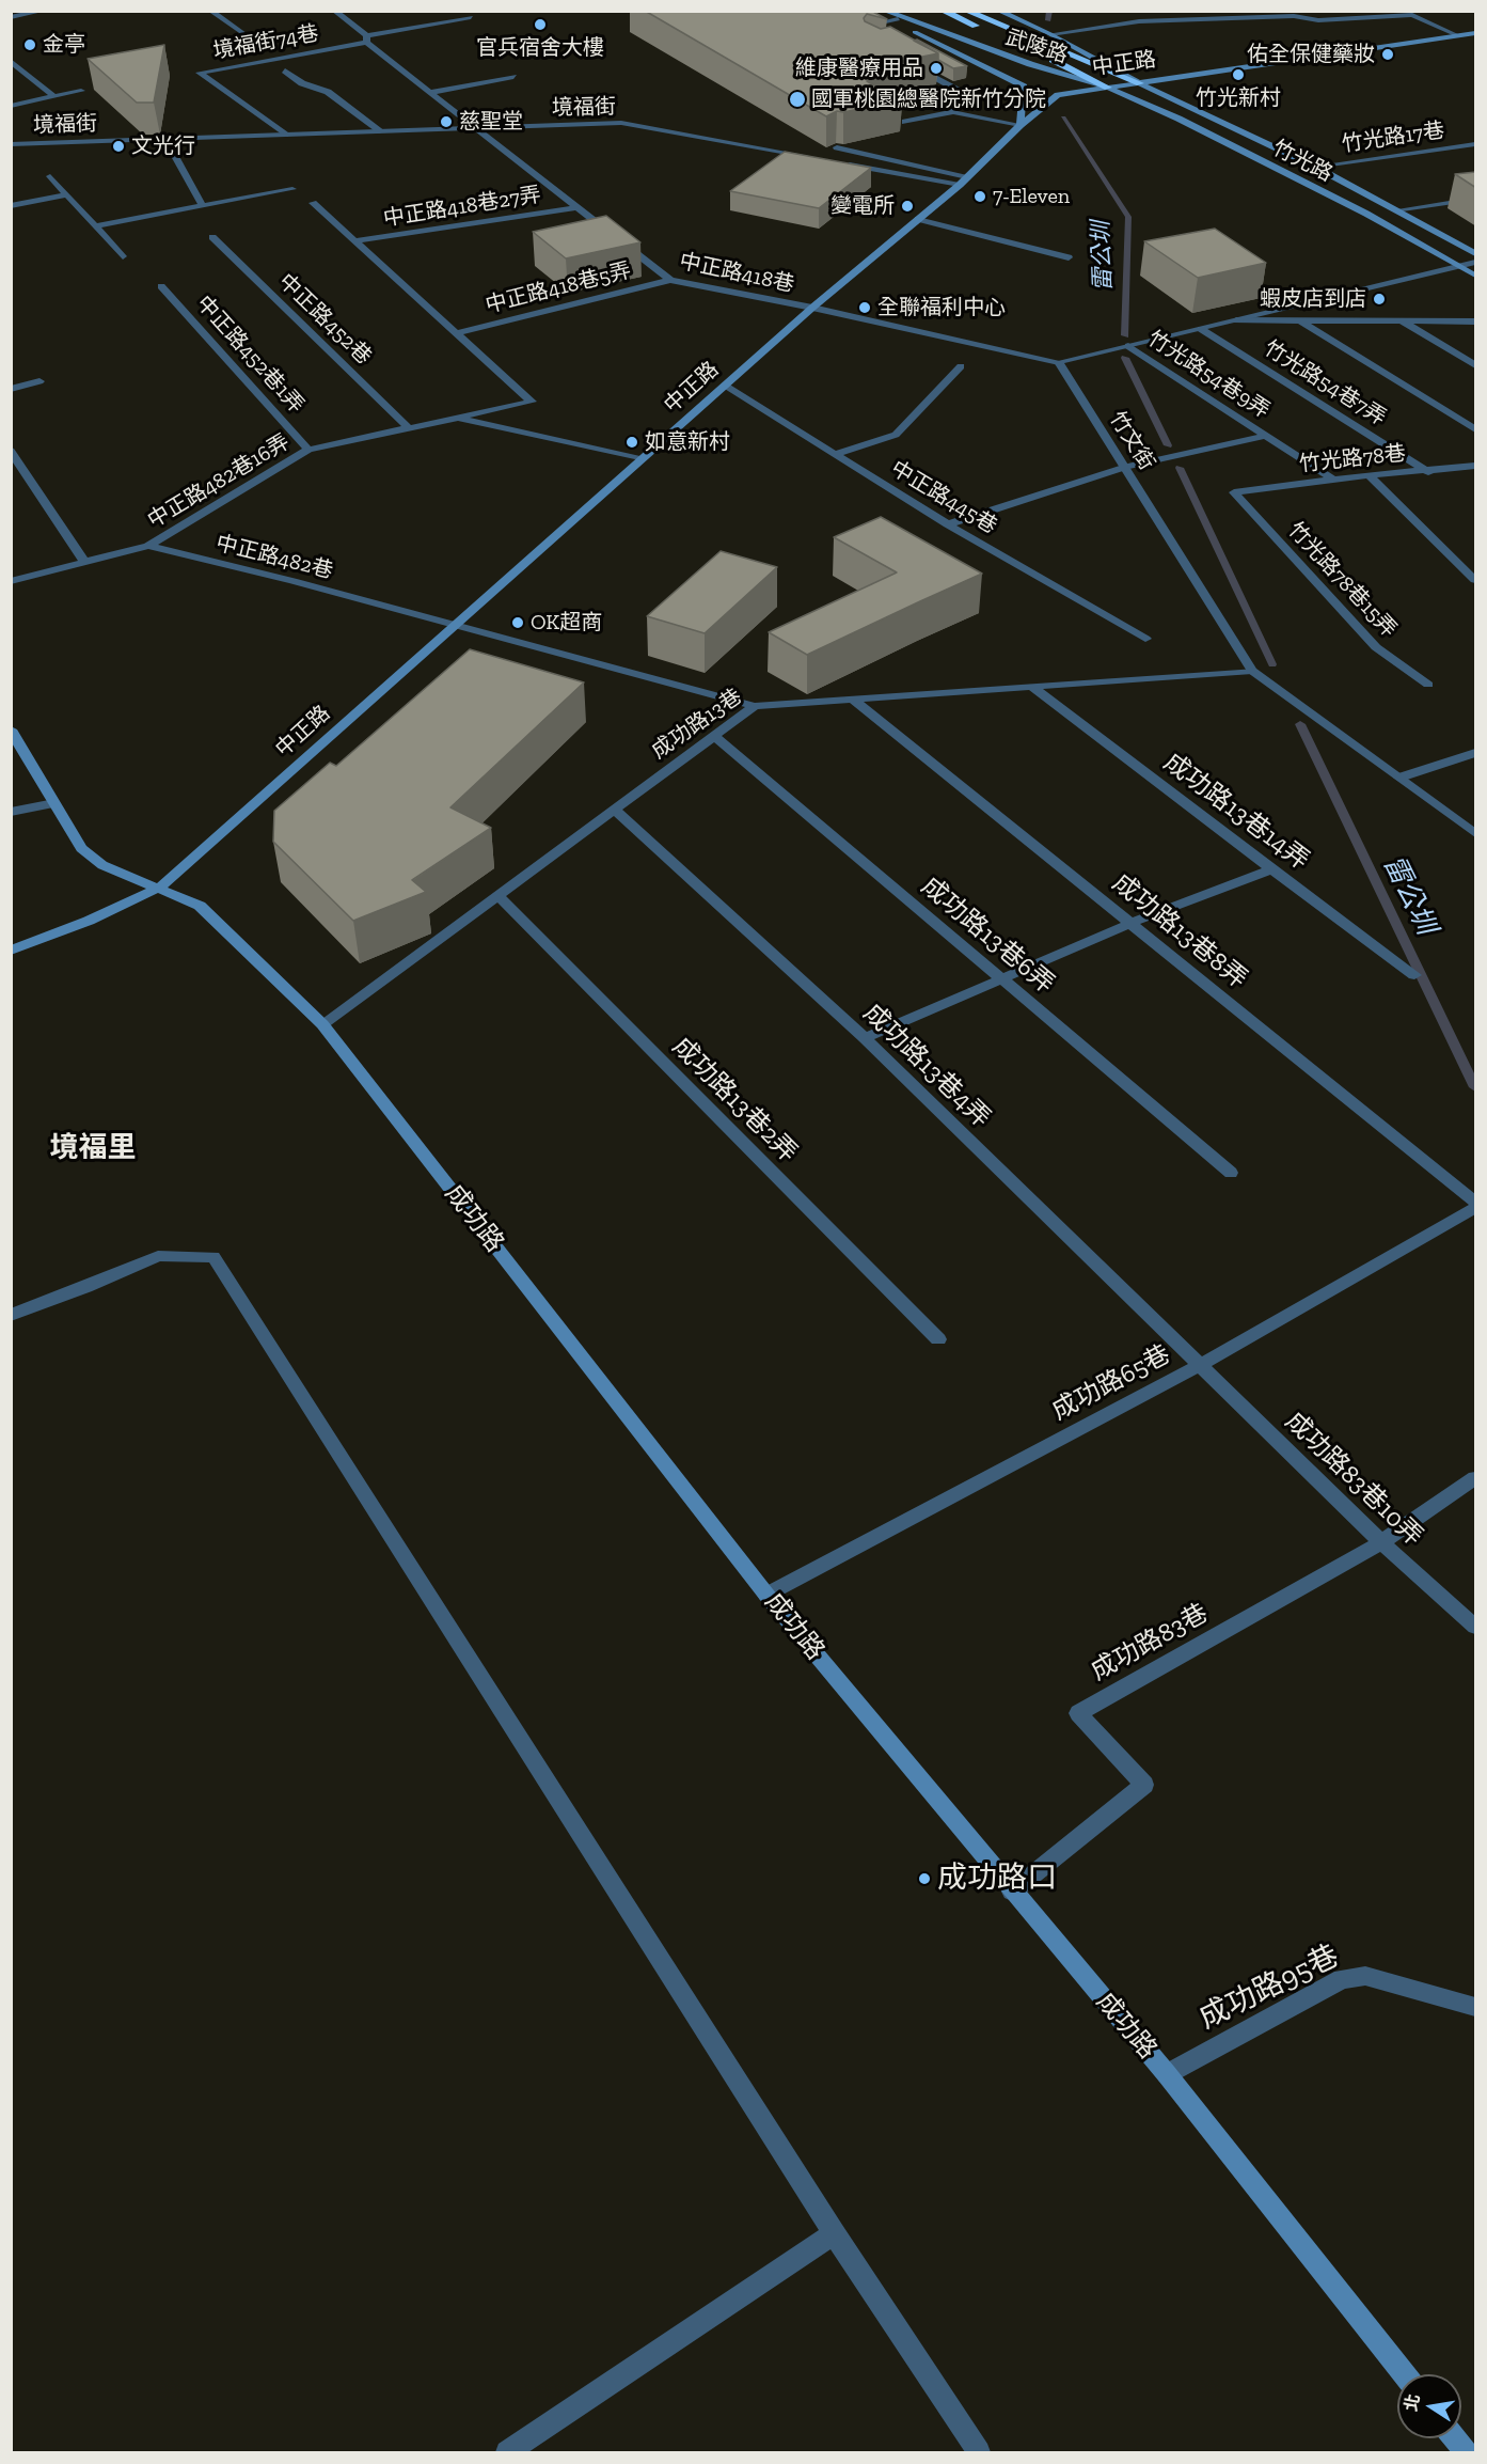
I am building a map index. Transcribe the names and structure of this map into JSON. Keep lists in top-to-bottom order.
{
  "streets": {
    "street": [
      "境福街74巷",
      "武陵路",
      "中正路",
      "境福街",
      "竹光路17巷",
      "竹光路",
      "中正路418巷27弄",
      "中正路418巷",
      "中正路418巷5弄",
      "中正路452巷",
      "中正路452巷1弄",
      "竹光路54巷9弄",
      "竹光路54巷7弄",
      "竹文街",
      "竹光路78巷",
      "中正路482巷16弄",
      "中正路445巷",
      "中正路482巷",
      "竹光路78巷15弄",
      "成功路13巷",
      "成功路13巷14弄",
      "成功路13巷8弄",
      "成功路13巷6弄",
      "成功路13巷4弄",
      "成功路13巷2弄",
      "成功路",
      "成功路65巷",
      "成功路83巷10弄",
      "成功路83巷",
      "成功路95巷"
    ]
  },
  "crossings": [
    ["境福街74巷", "境福街"],
    ["境福街74巷", "中正路418巷"],
    ["武陵路", "中正路"],
    ["武陵路", "竹光路"],
    ["中正路", "竹光路"],
    ["中正路", "中正路418巷"],
    ["中正路", "中正路445巷"],
    ["中正路", "中正路482巷"],
    ["中正路", "成功路"],
    ["境福街", "中正路418巷"],
    ["竹光路17巷", "竹光路"],
    ["中正路418巷27弄", "中正路418巷"],
    ["中正路418巷27弄", "中正路418巷5弄"],
    ["中正路418巷", "中正路418巷5弄"],
    ["中正路418巷", "竹文街"],
    ["中正路452巷1弄", "中正路482巷16弄"],
    ["竹光路54巷9弄", "竹文街"],
    ["竹光路54巷9弄", "竹光路78巷"],
    ["竹光路54巷9弄", "中正路445巷"],
    ["竹光路54巷7弄", "竹光路78巷"],
    ["竹文街", "成功路13巷"],
    ["竹光路78巷", "竹光路78巷15弄"],
    ["中正路482巷16弄", "中正路482巷"],
    ["中正路482巷", "成功路13巷"],
    ["成功路13巷", "成功路13巷14弄"],
    ["成功路13巷", "成功路13巷8弄"],
    ["成功路13巷", "成功路13巷6弄"],
    ["成功路13巷", "成功路13巷4弄"],
    ["成功路13巷", "成功路13巷2弄"],
    ["成功路13巷", "成功路"],
    ["成功路13巷4弄", "成功路65巷"],
    ["成功路13巷4弄", "成功路83巷10弄"],
    ["成功路", "成功路65巷"],
    ["成功路", "成功路83巷"],
    ["成功路", "成功路95巷"],
    ["成功路65巷", "成功路83巷10弄"],
    ["成功路83巷10弄", "成功路83巷"]
  ],
  "districts": ["境福里"],
  "water": ["雷公圳"],
  "places": [
    "官兵宿舍大樓",
    "金亭",
    "佑全保健藥妝",
    "維康醫療用品",
    "竹光新村",
    "國軍桃園總醫院新竹分院",
    "慈聖堂",
    "文光行",
    "7-Eleven",
    "變電所",
    "蝦皮店到店",
    "全聯福利中心",
    "如意新村",
    "OK超商",
    "成功路口"
  ],
  "north": "left"
}
